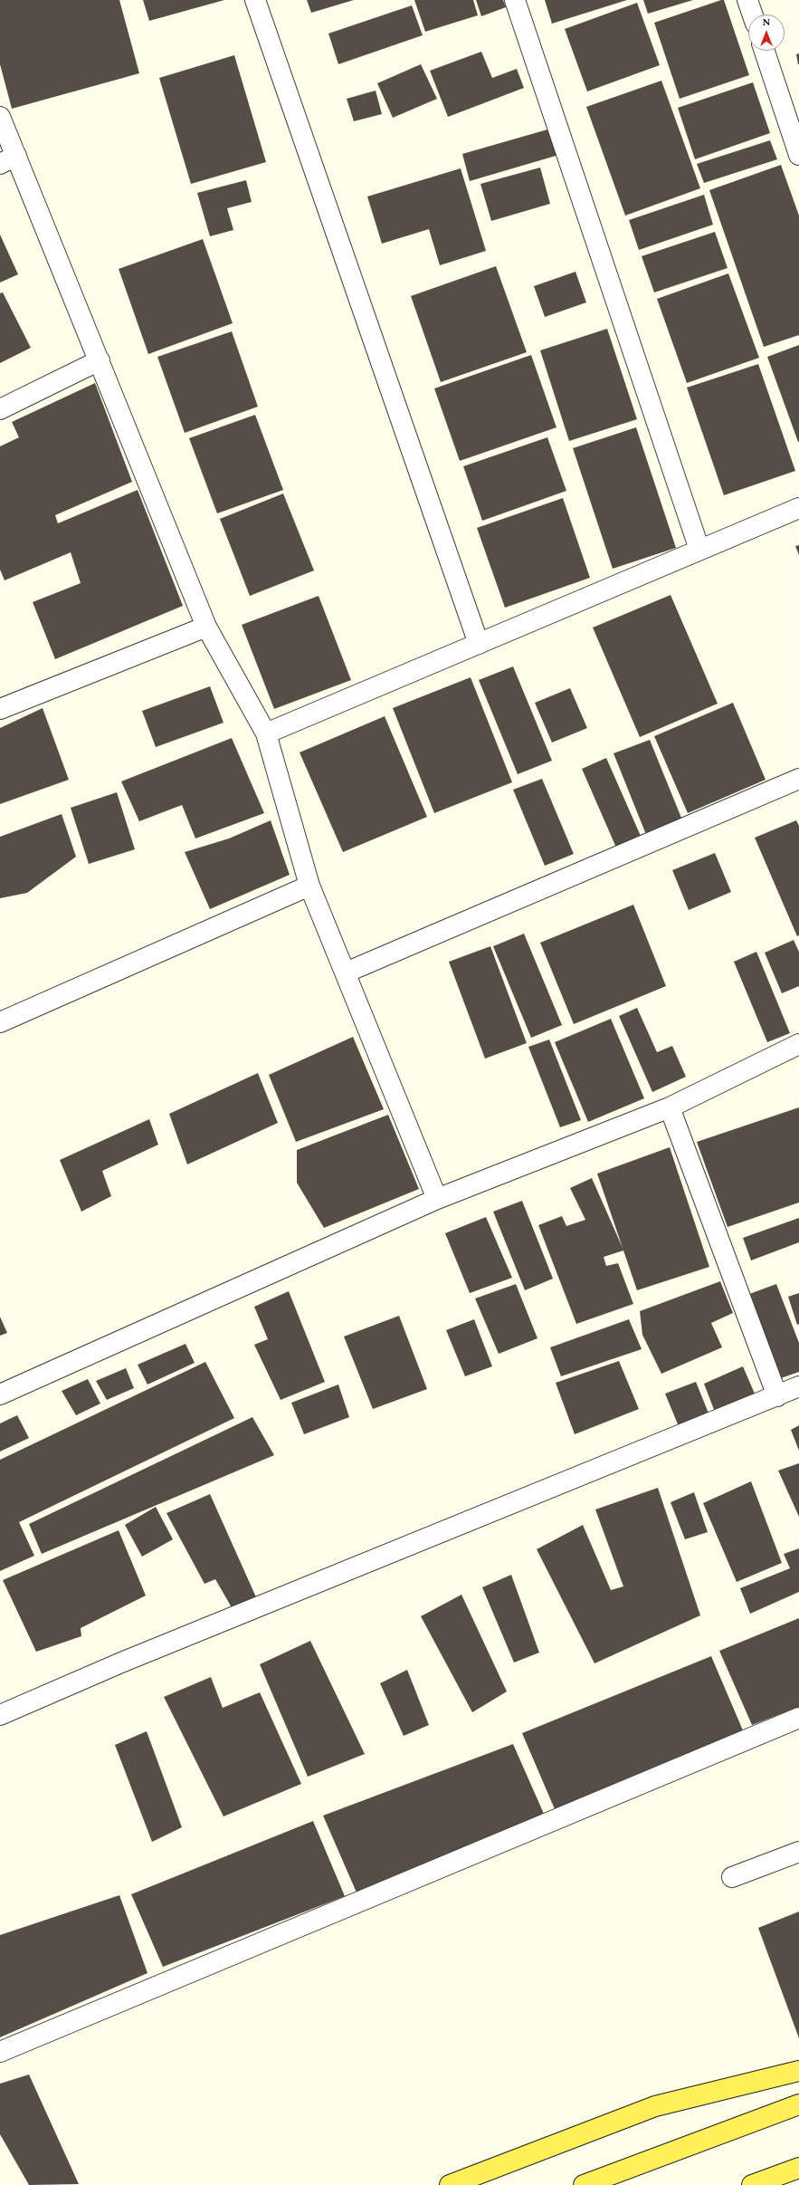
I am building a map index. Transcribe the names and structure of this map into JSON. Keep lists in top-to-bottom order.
{
  "north": "top"
}
